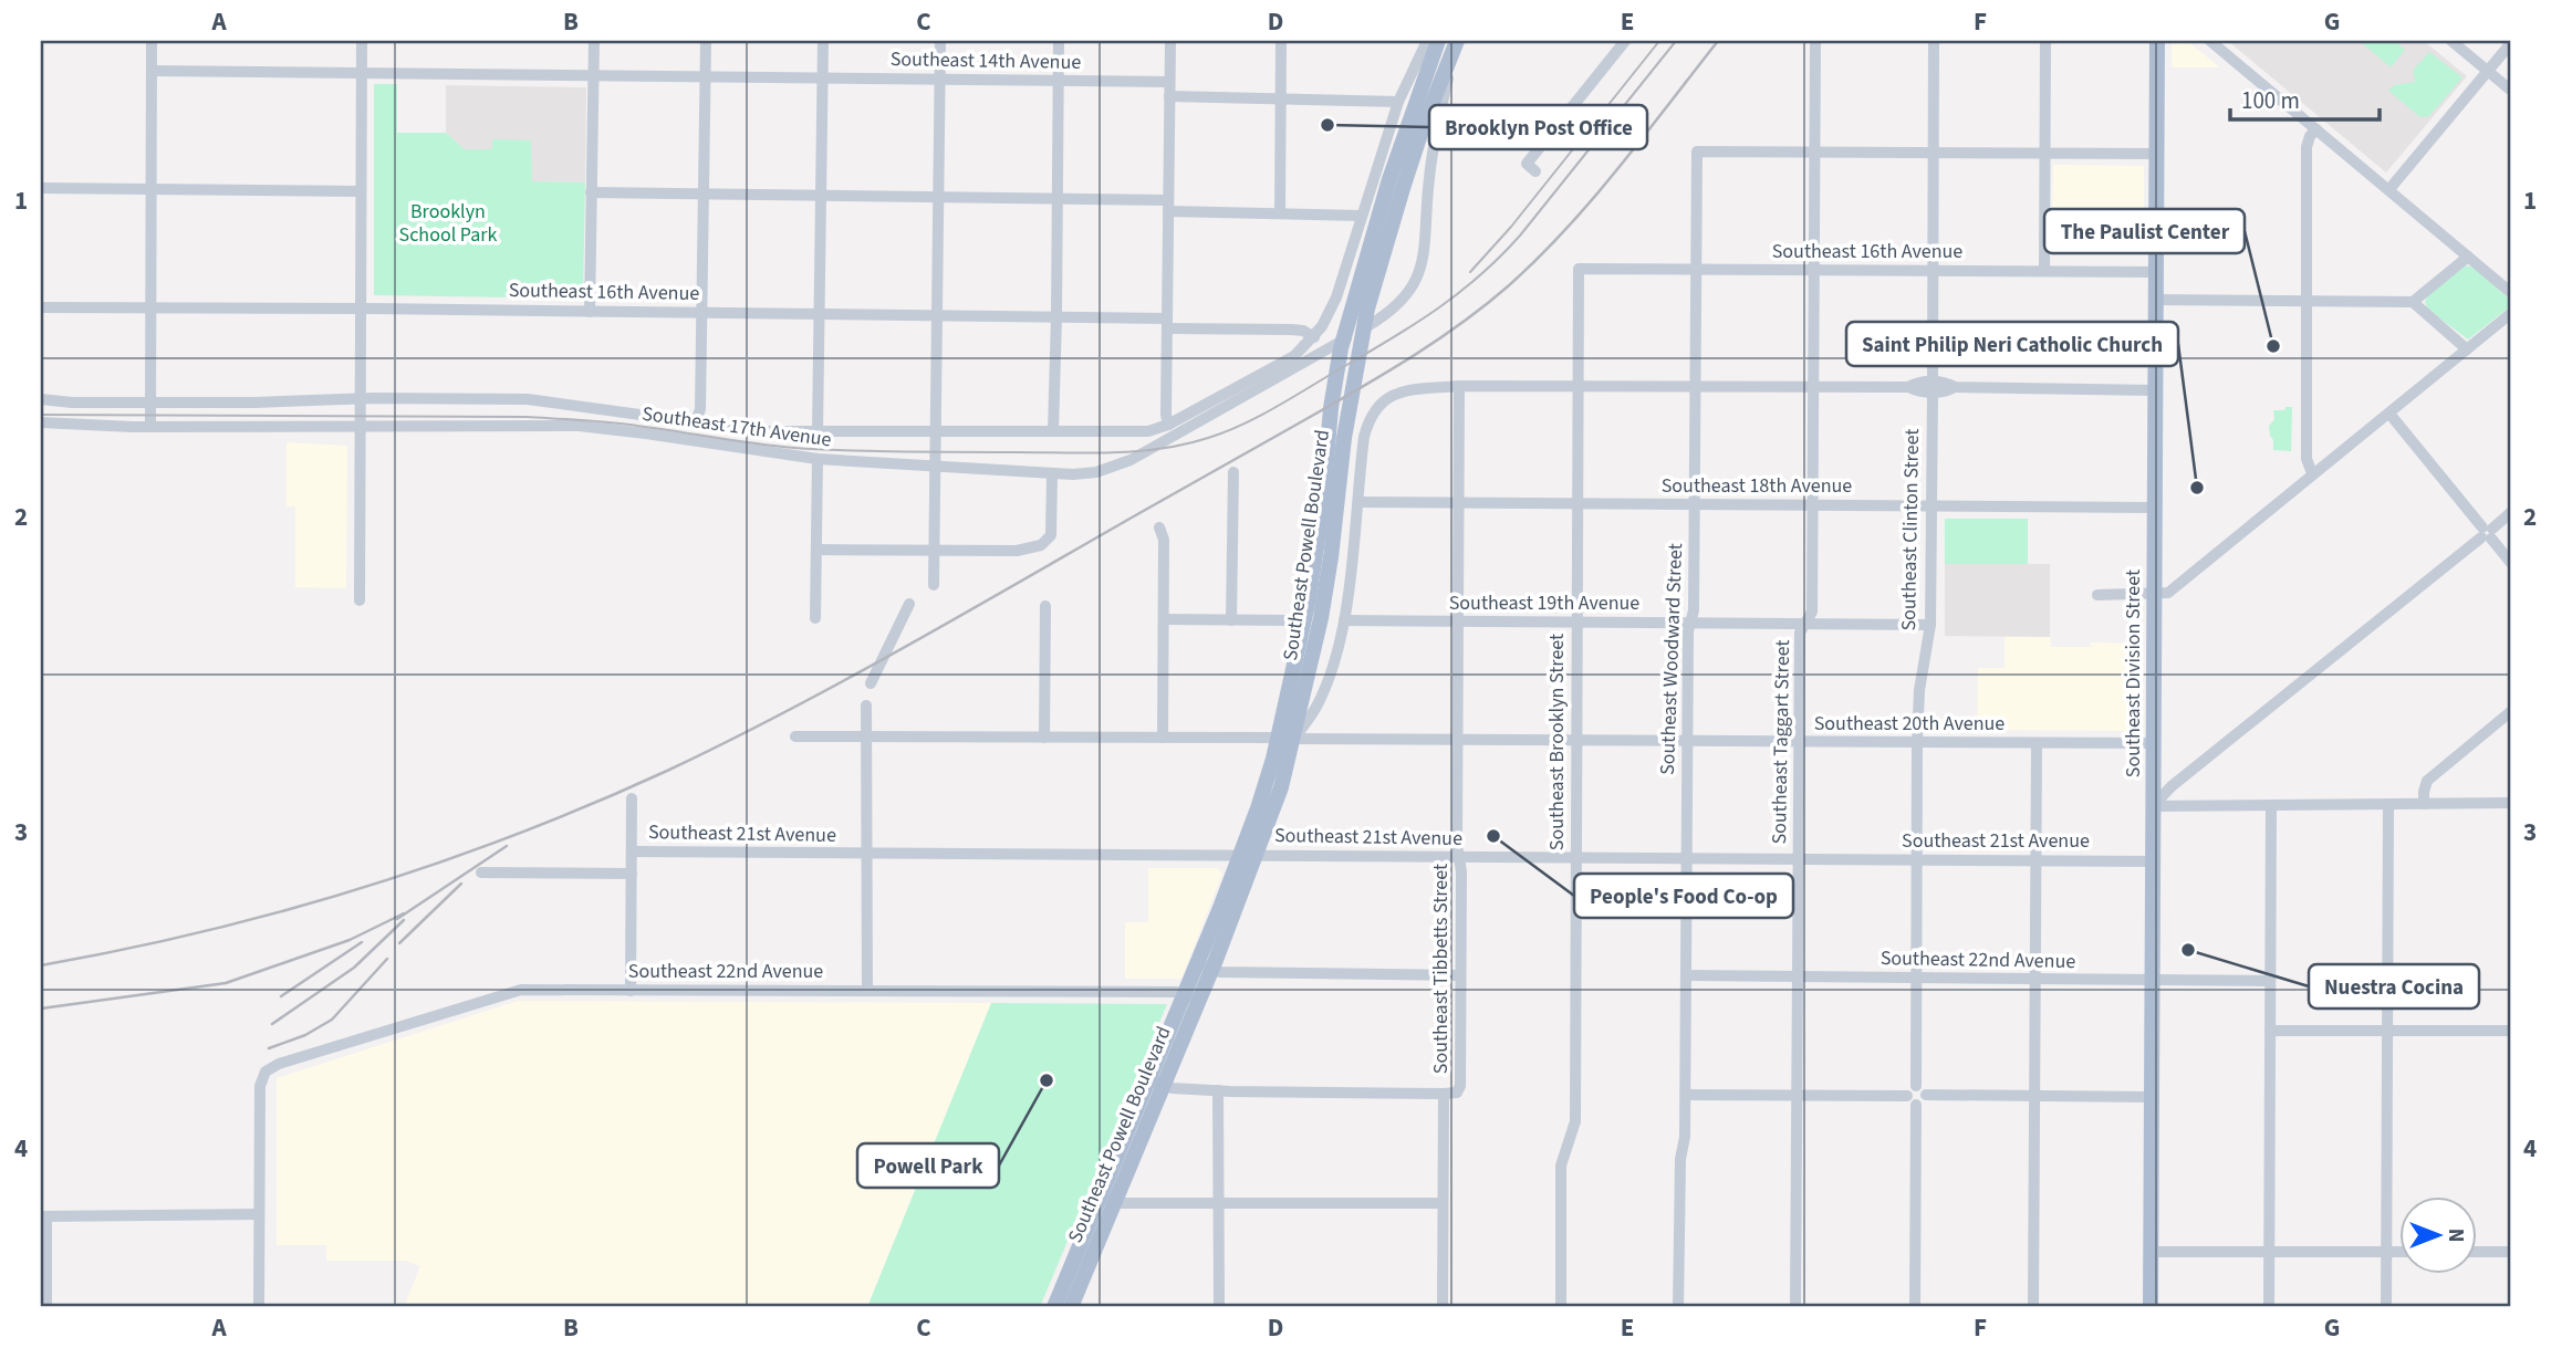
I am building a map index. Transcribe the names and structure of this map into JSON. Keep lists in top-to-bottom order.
{
  "streets": {
    "main road": ["Southeast Powell Boulevard", "Southeast Division Street"],
    "street": [
      "Southeast 14th Avenue",
      "Southeast 16th Avenue",
      "Southeast 17th Avenue",
      "Southeast 18th Avenue",
      "Southeast Clinton Street",
      "Southeast 19th Avenue",
      "Southeast Woodward Street",
      "Southeast 20th Avenue",
      "Southeast Brooklyn Street",
      "Southeast Taggart Street",
      "Southeast 21st Avenue",
      "Southeast 22nd Avenue",
      "Southeast Tibbetts Street"
    ]
  },
  "crossings": [
    ["Southeast 16th Avenue", "Southeast 17th Avenue"],
    ["Southeast 16th Avenue", "Southeast Clinton Street"],
    ["Southeast 16th Avenue", "Southeast Woodward Street"],
    ["Southeast 16th Avenue", "Southeast Division Street"],
    ["Southeast 16th Avenue", "Southeast Brooklyn Street"],
    ["Southeast 16th Avenue", "Southeast Taggart Street"],
    ["Southeast 17th Avenue", "Southeast Powell Boulevard"],
    ["Southeast 18th Avenue", "Southeast Clinton Street"],
    ["Southeast 18th Avenue", "Southeast Woodward Street"],
    ["Southeast 18th Avenue", "Southeast Division Street"],
    ["Southeast 18th Avenue", "Southeast Brooklyn Street"],
    ["Southeast 18th Avenue", "Southeast Taggart Street"],
    ["Southeast 18th Avenue", "Southeast Tibbetts Street"],
    ["Southeast Clinton Street", "Southeast 19th Avenue"],
    ["Southeast Clinton Street", "Southeast 20th Avenue"],
    ["Southeast Clinton Street", "Southeast 21st Avenue"],
    ["Southeast Clinton Street", "Southeast 22nd Avenue"],
    ["Southeast Powell Boulevard", "Southeast 20th Avenue"],
    ["Southeast Powell Boulevard", "Southeast 21st Avenue"],
    ["Southeast Powell Boulevard", "Southeast 22nd Avenue"],
    ["Southeast 19th Avenue", "Southeast Woodward Street"],
    ["Southeast 19th Avenue", "Southeast Brooklyn Street"],
    ["Southeast 19th Avenue", "Southeast Taggart Street"],
    ["Southeast 19th Avenue", "Southeast Tibbetts Street"],
    ["Southeast Woodward Street", "Southeast 20th Avenue"],
    ["Southeast Woodward Street", "Southeast Taggart Street"],
    ["Southeast Woodward Street", "Southeast 21st Avenue"],
    ["Southeast Woodward Street", "Southeast 22nd Avenue"],
    ["Southeast Division Street", "Southeast 20th Avenue"],
    ["Southeast Division Street", "Southeast 21st Avenue"],
    ["Southeast Division Street", "Southeast 22nd Avenue"],
    ["Southeast 20th Avenue", "Southeast Brooklyn Street"],
    ["Southeast 20th Avenue", "Southeast Taggart Street"],
    ["Southeast 20th Avenue", "Southeast Tibbetts Street"],
    ["Southeast Brooklyn Street", "Southeast 21st Avenue"],
    ["Southeast Taggart Street", "Southeast 21st Avenue"],
    ["Southeast Taggart Street", "Southeast 22nd Avenue"],
    ["Southeast 21st Avenue", "Southeast Tibbetts Street"]
  ],
  "parks": ["Brooklyn School Park"],
  "places": [
    "Brooklyn Post Office",
    "The Paulist Center",
    "Saint Philip Neri Catholic Church",
    "People's Food Co-op",
    "Nuestra Cocina",
    "Powell Park"
  ],
  "scale_bar": "100 m",
  "north": "right",
  "grid": {
    "columns": [
      "A",
      "B",
      "C",
      "D",
      "E",
      "F",
      "G"
    ],
    "rows": [
      "1",
      "2",
      "3",
      "4"
    ]
  }
}
